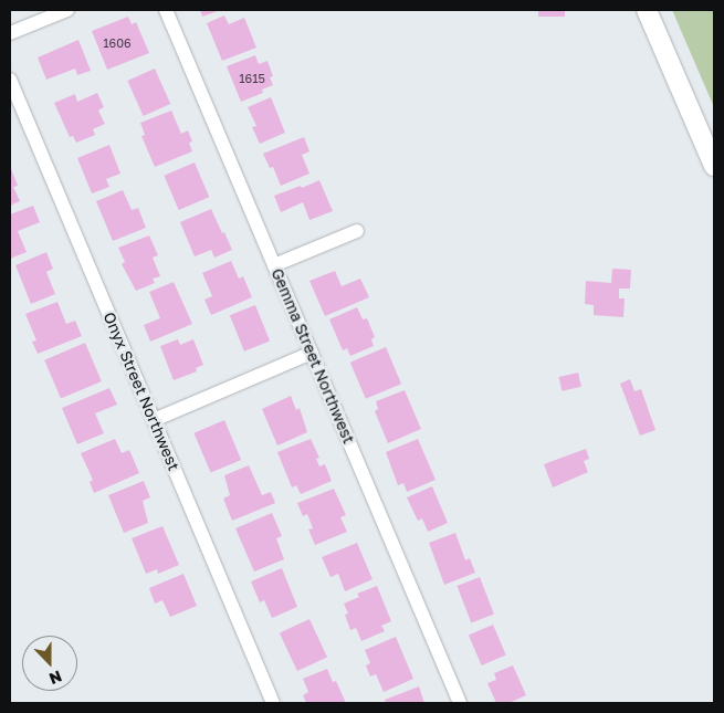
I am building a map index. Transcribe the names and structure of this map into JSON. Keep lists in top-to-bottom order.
{
  "streets": {
    "street": ["Gemma Street Northwest", "Onyx Street Northwest"]
  },
  "house_numbers": ["1606", "1615"],
  "north": "bottom"
}
